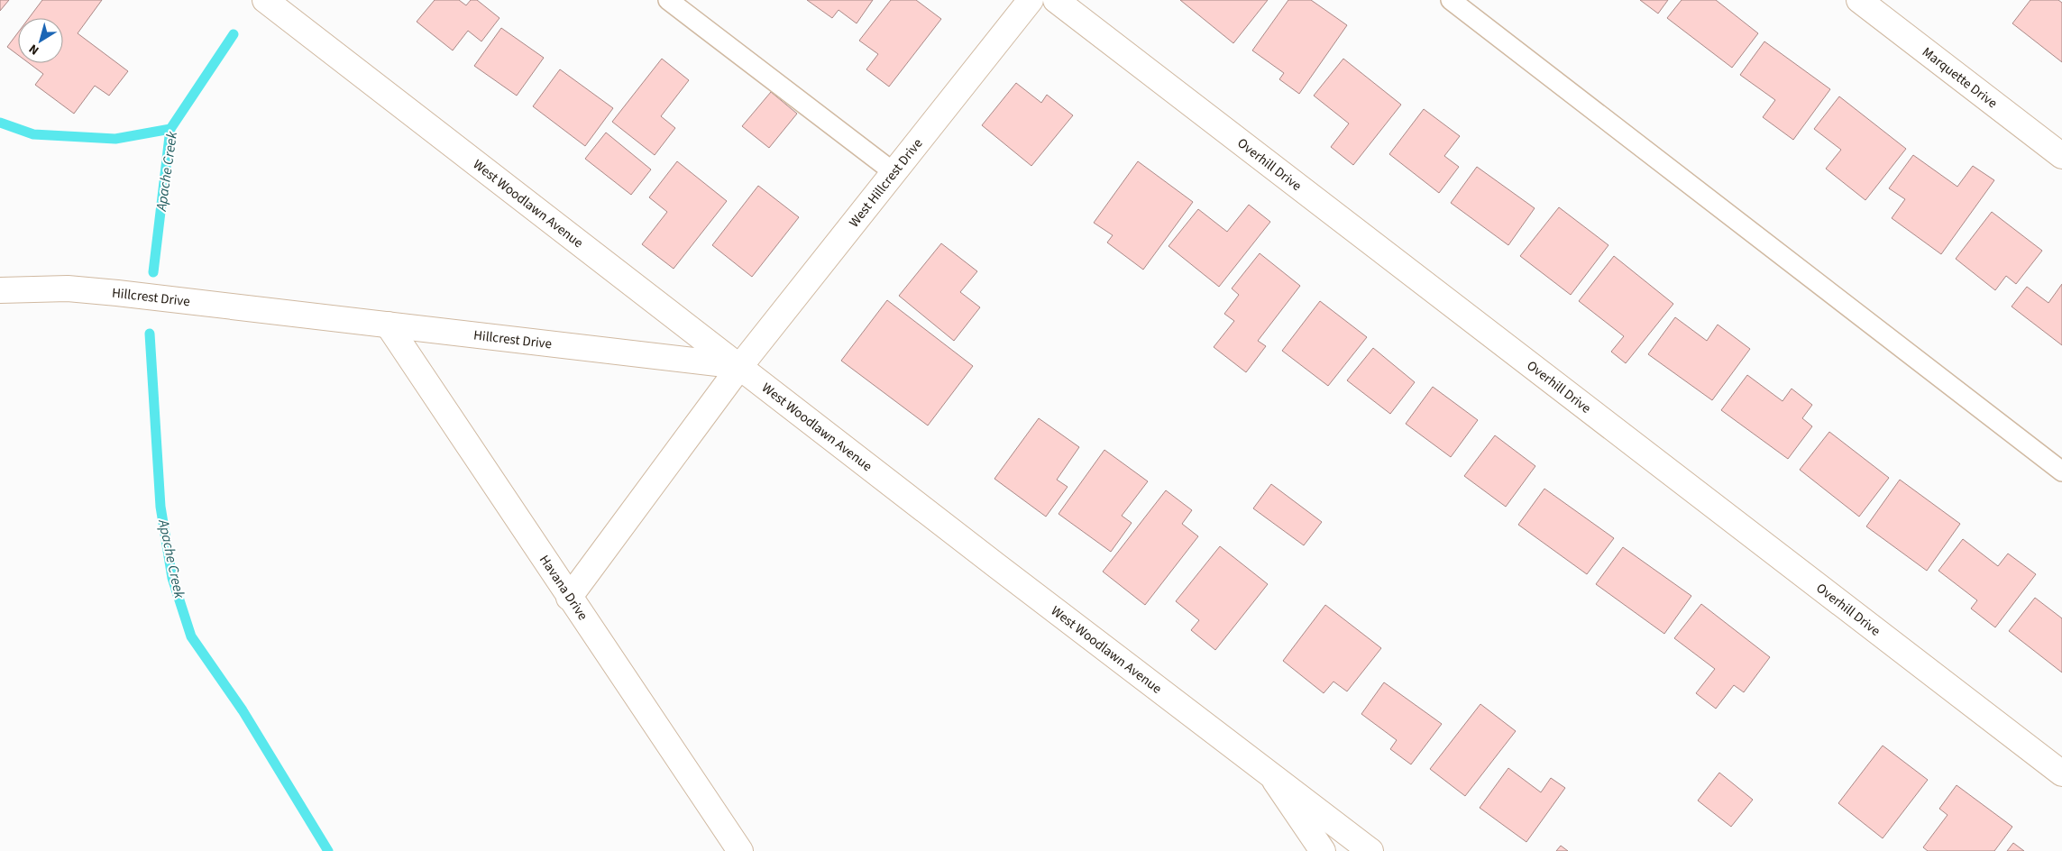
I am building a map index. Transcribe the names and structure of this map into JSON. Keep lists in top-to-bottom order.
{
  "streets": {
    "street": [
      "Marquette Drive",
      "Overhill Drive",
      "West Hillcrest Drive",
      "West Woodlawn Avenue",
      "Hillcrest Drive",
      "Havana Drive"
    ]
  },
  "crossings": [
    ["West Hillcrest Drive", "West Woodlawn Avenue"],
    ["West Hillcrest Drive", "Hillcrest Drive"],
    ["West Woodlawn Avenue", "Hillcrest Drive"],
    ["Hillcrest Drive", "Havana Drive"]
  ],
  "water": ["Apache Creek"],
  "north": "bottom left"
}
